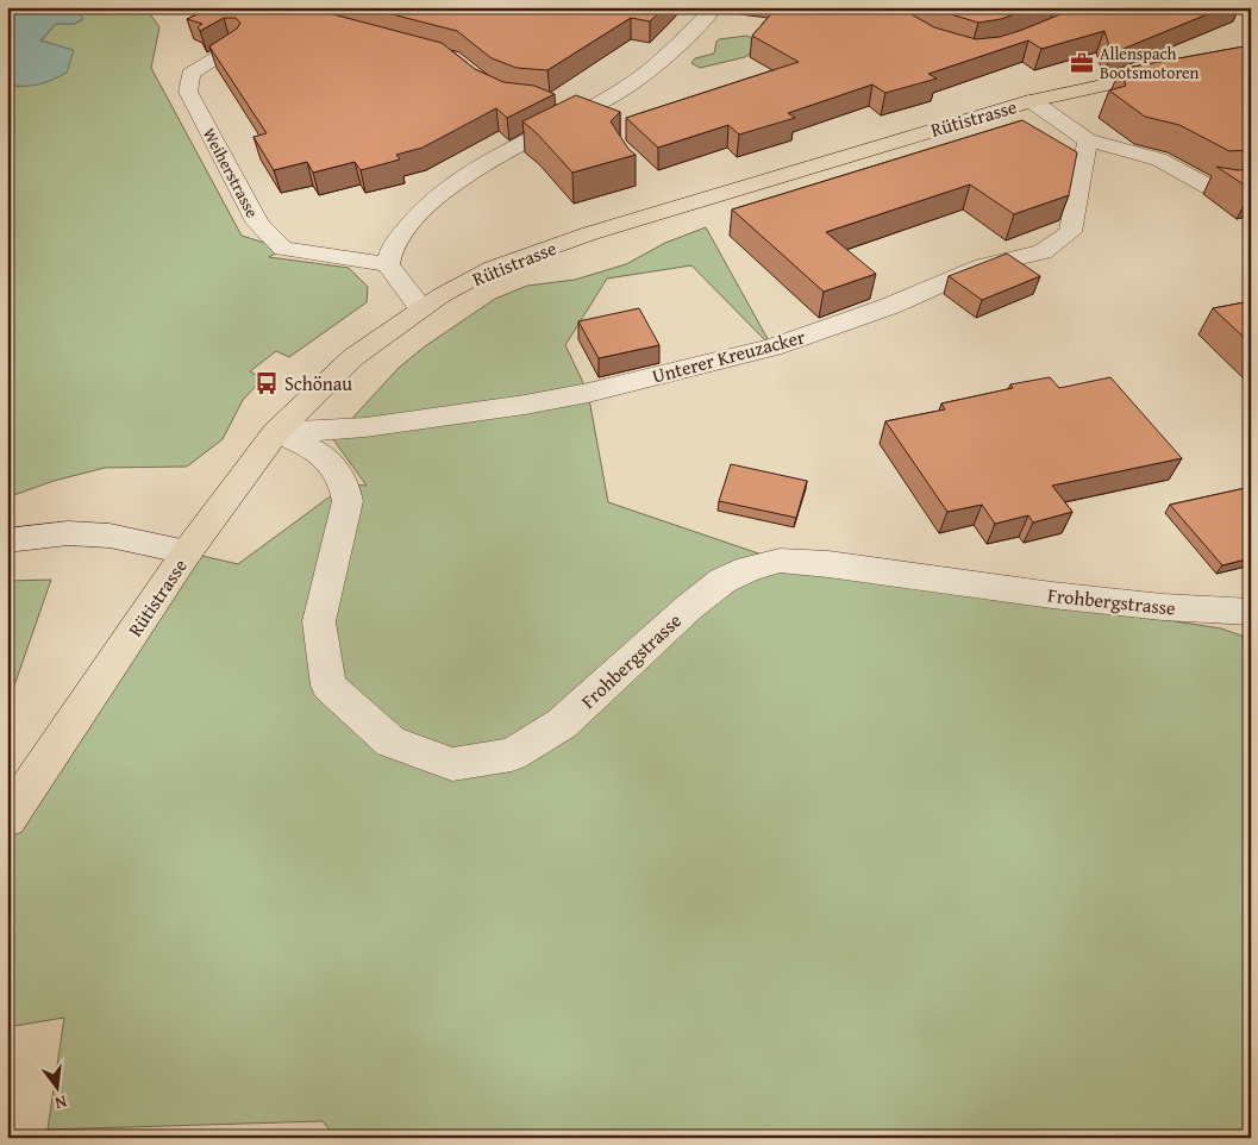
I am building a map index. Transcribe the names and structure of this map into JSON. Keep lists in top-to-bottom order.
{
  "streets": {
    "main road": ["Rütistrasse"],
    "street": ["Weiherstrasse", "Unterer Kreuzacker", "Frohbergstrasse"]
  },
  "crossings": [
    ["Rütistrasse", "Unterer Kreuzacker"],
    ["Rütistrasse", "Frohbergstrasse"],
    ["Unterer Kreuzacker", "Frohbergstrasse"]
  ],
  "places": {
    "office": ["Allenspach Bootsmotoren"],
    "bus stop": ["Schönau"]
  },
  "north": "bottom"
}
